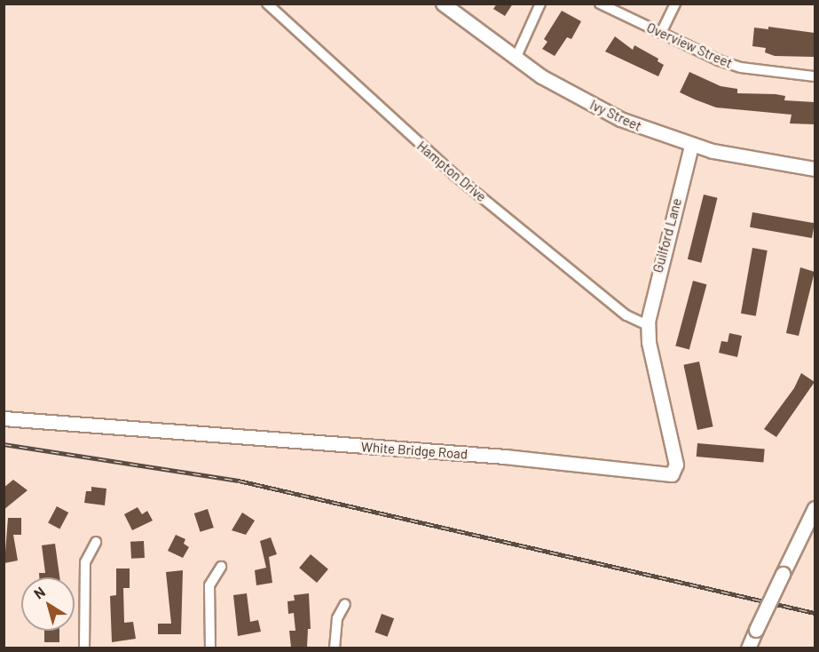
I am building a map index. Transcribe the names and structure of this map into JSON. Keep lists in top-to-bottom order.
{
  "streets": {
    "street": [
      "Overview Street",
      "Ivy Street",
      "Hampton Drive",
      "Guilford Lane",
      "White Bridge Road"
    ]
  },
  "crossings": [
    ["Ivy Street", "Guilford Lane"],
    ["Hampton Drive", "Guilford Lane"],
    ["Hampton Drive", "White Bridge Road"],
    ["Guilford Lane", "White Bridge Road"]
  ],
  "north": "top left"
}
